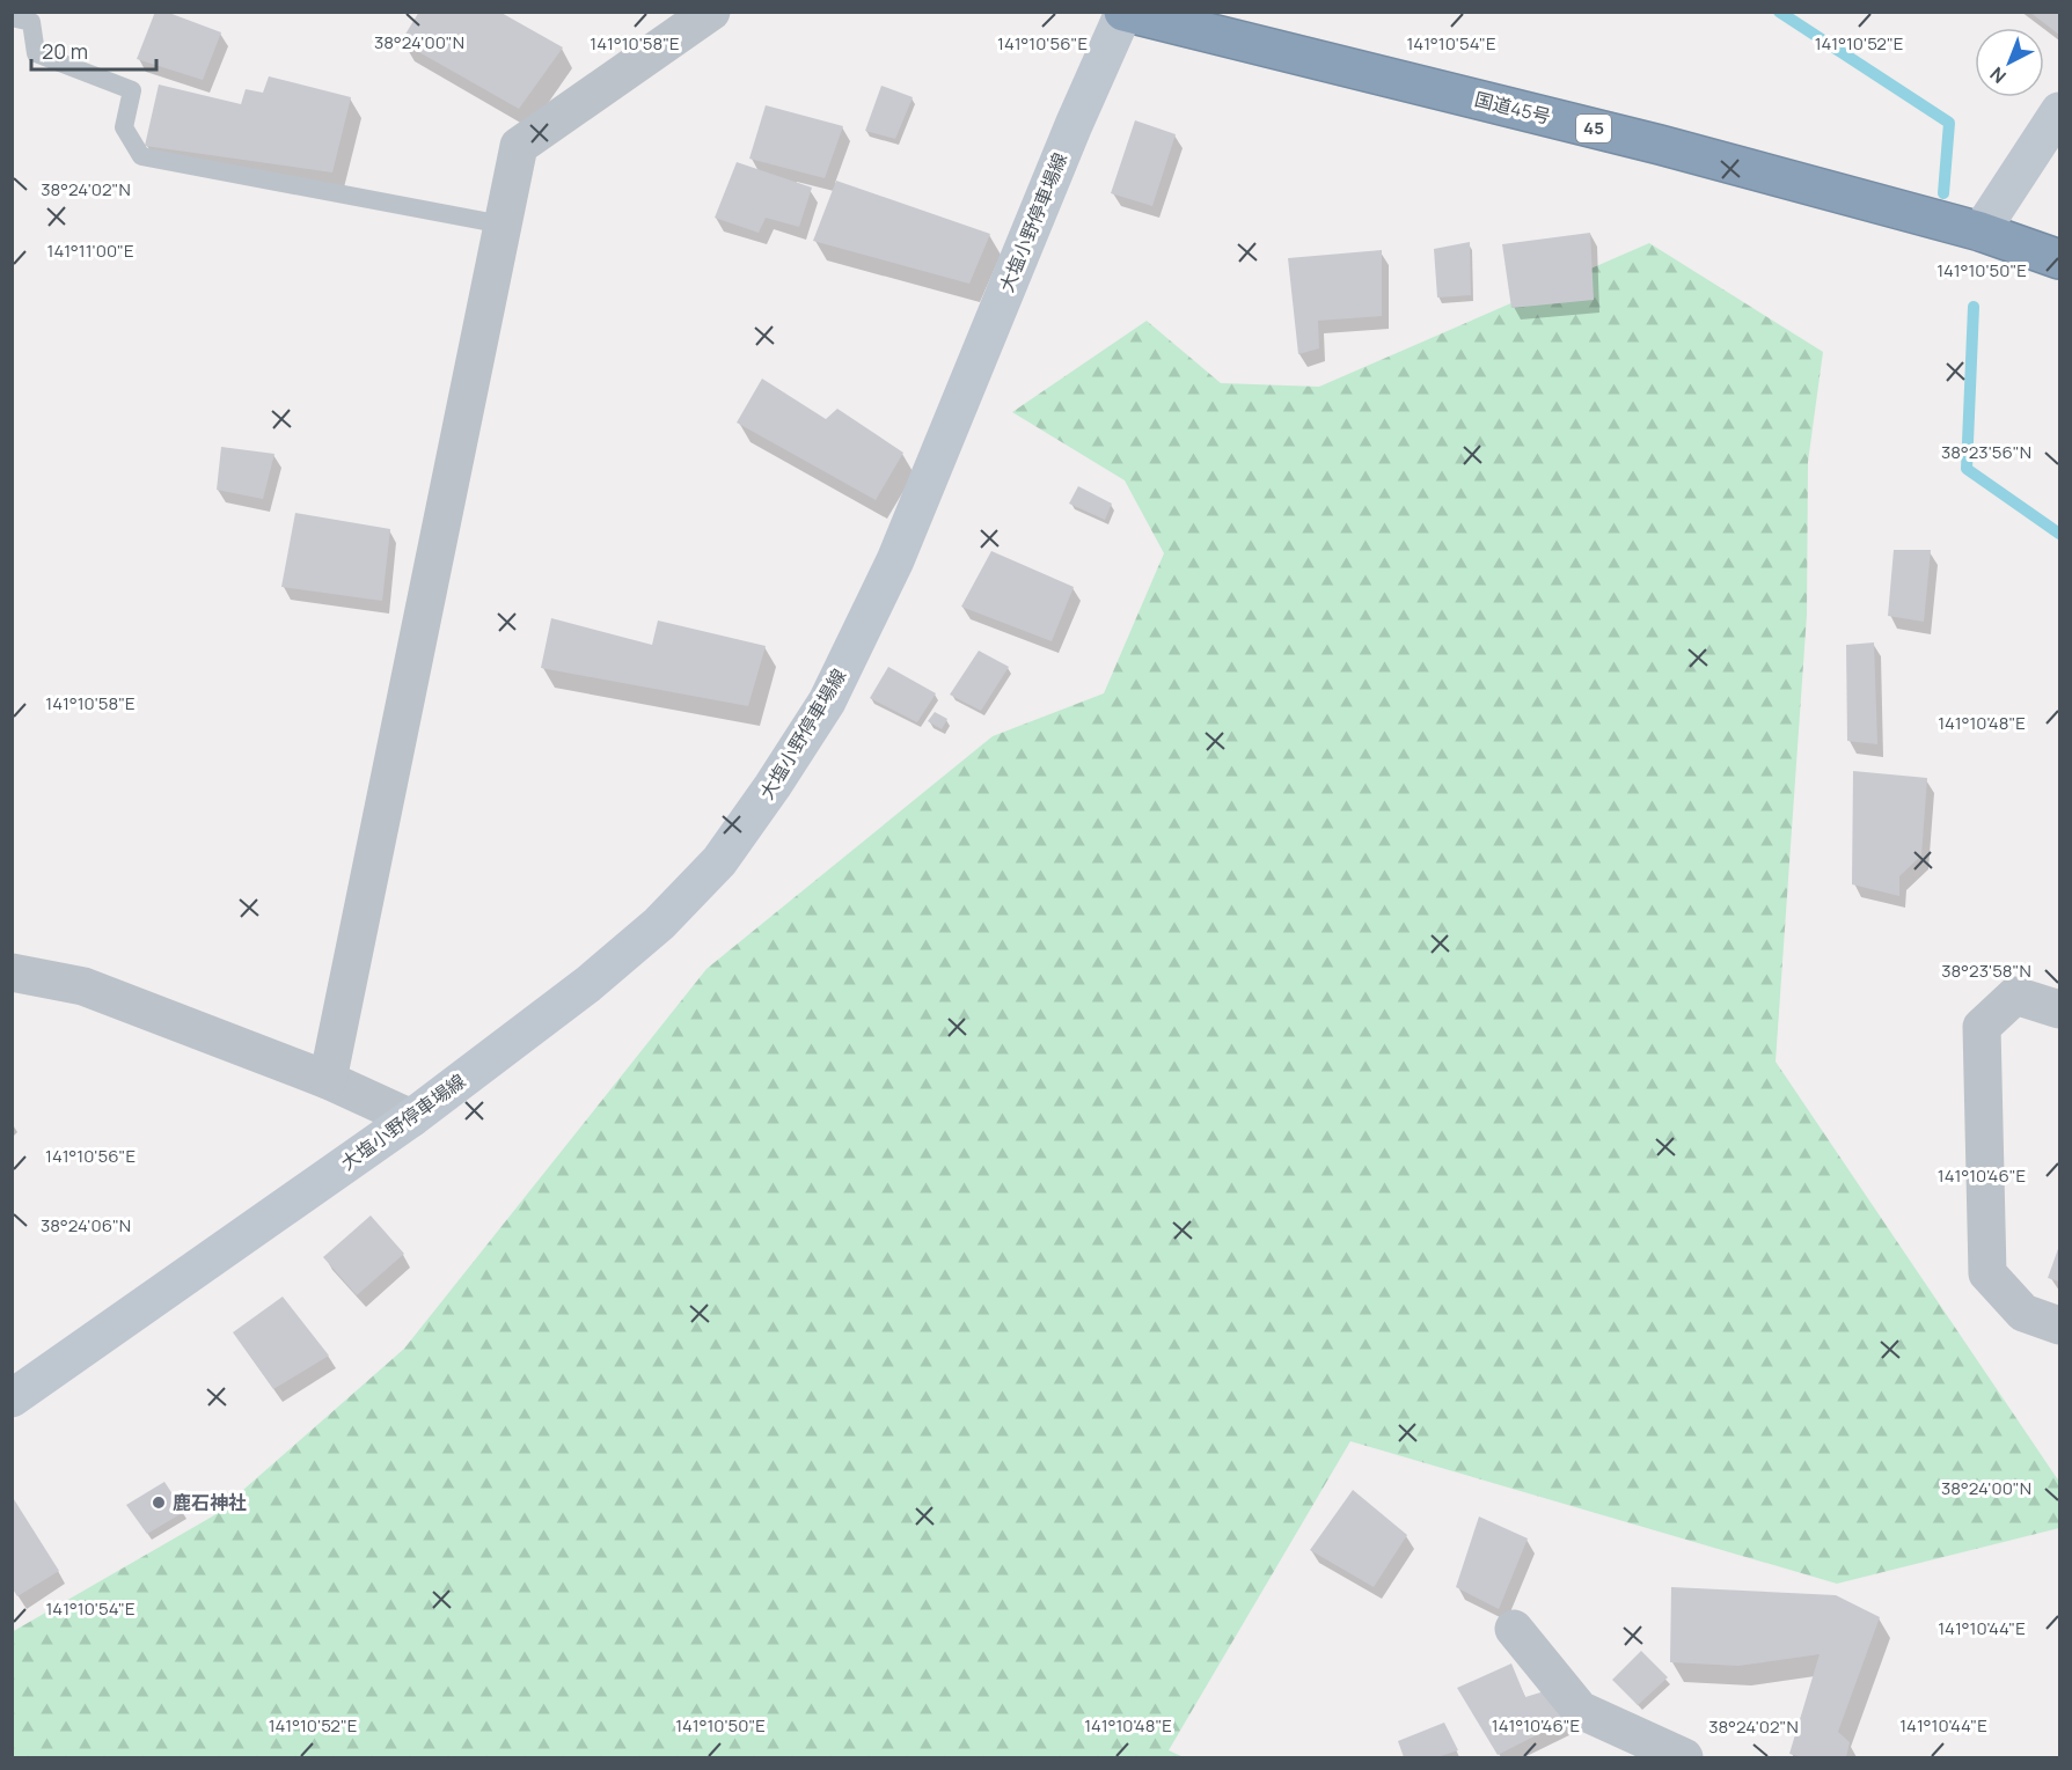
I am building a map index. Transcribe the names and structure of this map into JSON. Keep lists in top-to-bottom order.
{
  "streets": {
    "highway": ["国道45号", "45"],
    "main road": ["大塩小野停車場線"]
  },
  "crossings": [
    ["国道45号", "大塩小野停車場線"]
  ],
  "places": ["鹿石神社"],
  "scale_bar": "20 m",
  "north": "bottom left",
  "coordinates": [
    "38°24'00\"N",
    "141°10'58\"E",
    "141°10'56\"E",
    "141°10'54\"E",
    "141°10'52\"E",
    "38°24'02\"N",
    "141°11'00\"E",
    "141°10'50\"E",
    "38°23'56\"N",
    "141°10'48\"E",
    "38°23'58\"N",
    "141°10'46\"E",
    "38°24'06\"N",
    "141°10'44\"E"
  ]
}
